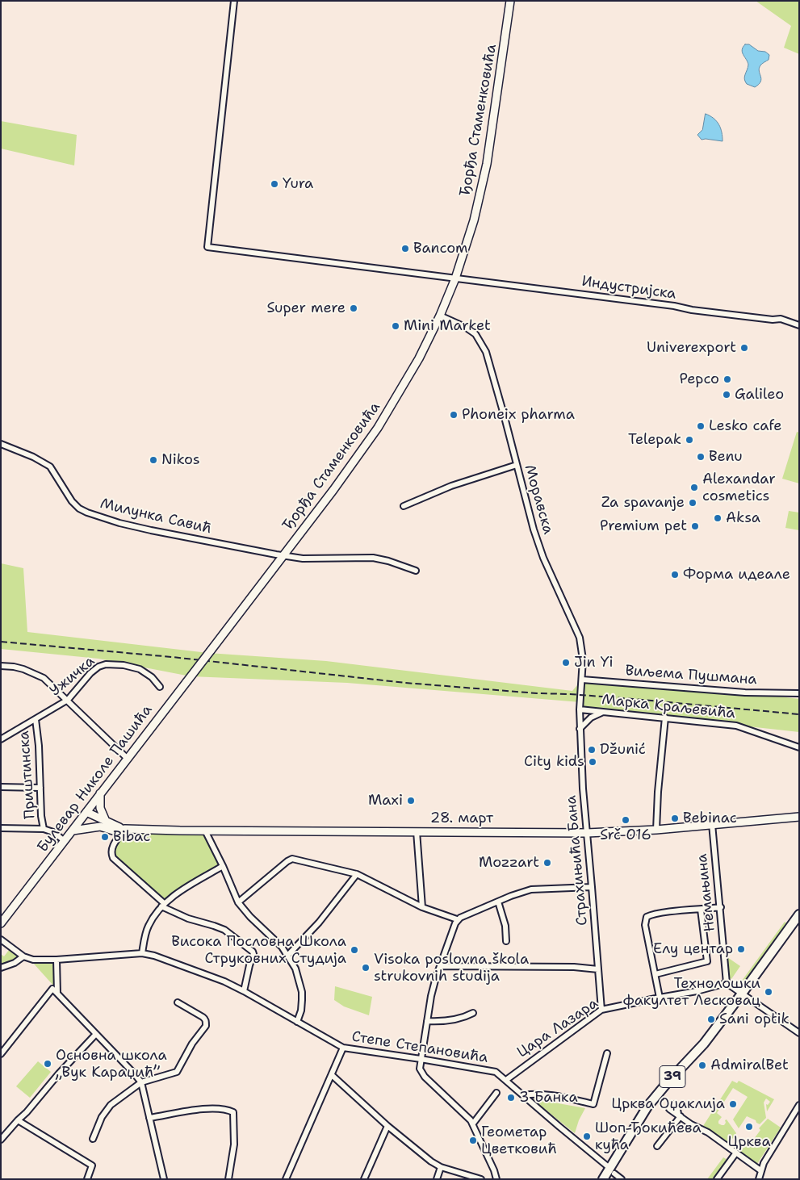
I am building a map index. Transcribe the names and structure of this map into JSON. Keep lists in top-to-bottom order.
{
  "streets": {
    "main road": [
      "Ђорђа Стаменковића",
      "Булевар Николе Пашића",
      "28. март",
      "39"
    ],
    "street": [
      "Индустријска",
      "Моравска",
      "Милунка Савић",
      "Виљема Пушмана",
      "Ужичка",
      "Марка Краљевића",
      "Приштинска",
      "Страхињића Бана",
      "Немањина",
      "Цара Лазара",
      "Степе Степановића"
    ]
  },
  "crossings": [
    ["Ђорђа Стаменковића", "Индустријска"],
    ["Ђорђа Стаменковића", "Моравска"],
    ["Ђорђа Стаменковића", "Милунка Савић"],
    ["Ђорђа Стаменковића", "Булевар Николе Пашића"],
    ["Моравска", "Виљема Пушмана"],
    ["Моравска", "Марка Краљевића"],
    ["Моравска", "Страхињића Бана"],
    ["Ужичка", "Приштинска"],
    ["Марка Краљевића", "Страхињића Бана"],
    ["Булевар Николе Пашића", "28. март"],
    ["28. март", "Страхињића Бана"],
    ["28. март", "Немањина"],
    ["Страхињића Бана", "Цара Лазара"],
    ["Немањина", "Цара Лазара"],
    ["Цара Лазара", "Степе Степановића"]
  ],
  "places": [
    "Yura",
    "Bancom",
    "Super mere",
    "Mini Market",
    "Univerexport",
    "Pepco",
    "Galileo",
    "Phoneix pharma",
    "Lesko cafe",
    "Telepak",
    "Benu",
    "Nikos",
    "Alexandar cosmetics",
    "Za spavanje",
    "Aksa",
    "Premium pet",
    "Форма идеале",
    "Jin Yi",
    "Džunić",
    "City kids",
    "Maxi",
    "Bebinac",
    "Srč 016",
    "Bibac",
    "Mozzart",
    "Елу центар",
    "Висока Пословна Школа Струковних Студија",
    "Visoka poslovna škola strukovnih studija",
    "Технолошки факултет Лесковац",
    "Sani optik",
    "Основна школа „Вук Караџић”",
    "AdmiralBet",
    "3 Банка",
    "Црква Оџаклија",
    "Црква",
    "Шоп-Ђокићева кућа",
    "Геометар Цветковић"
  ]
}
